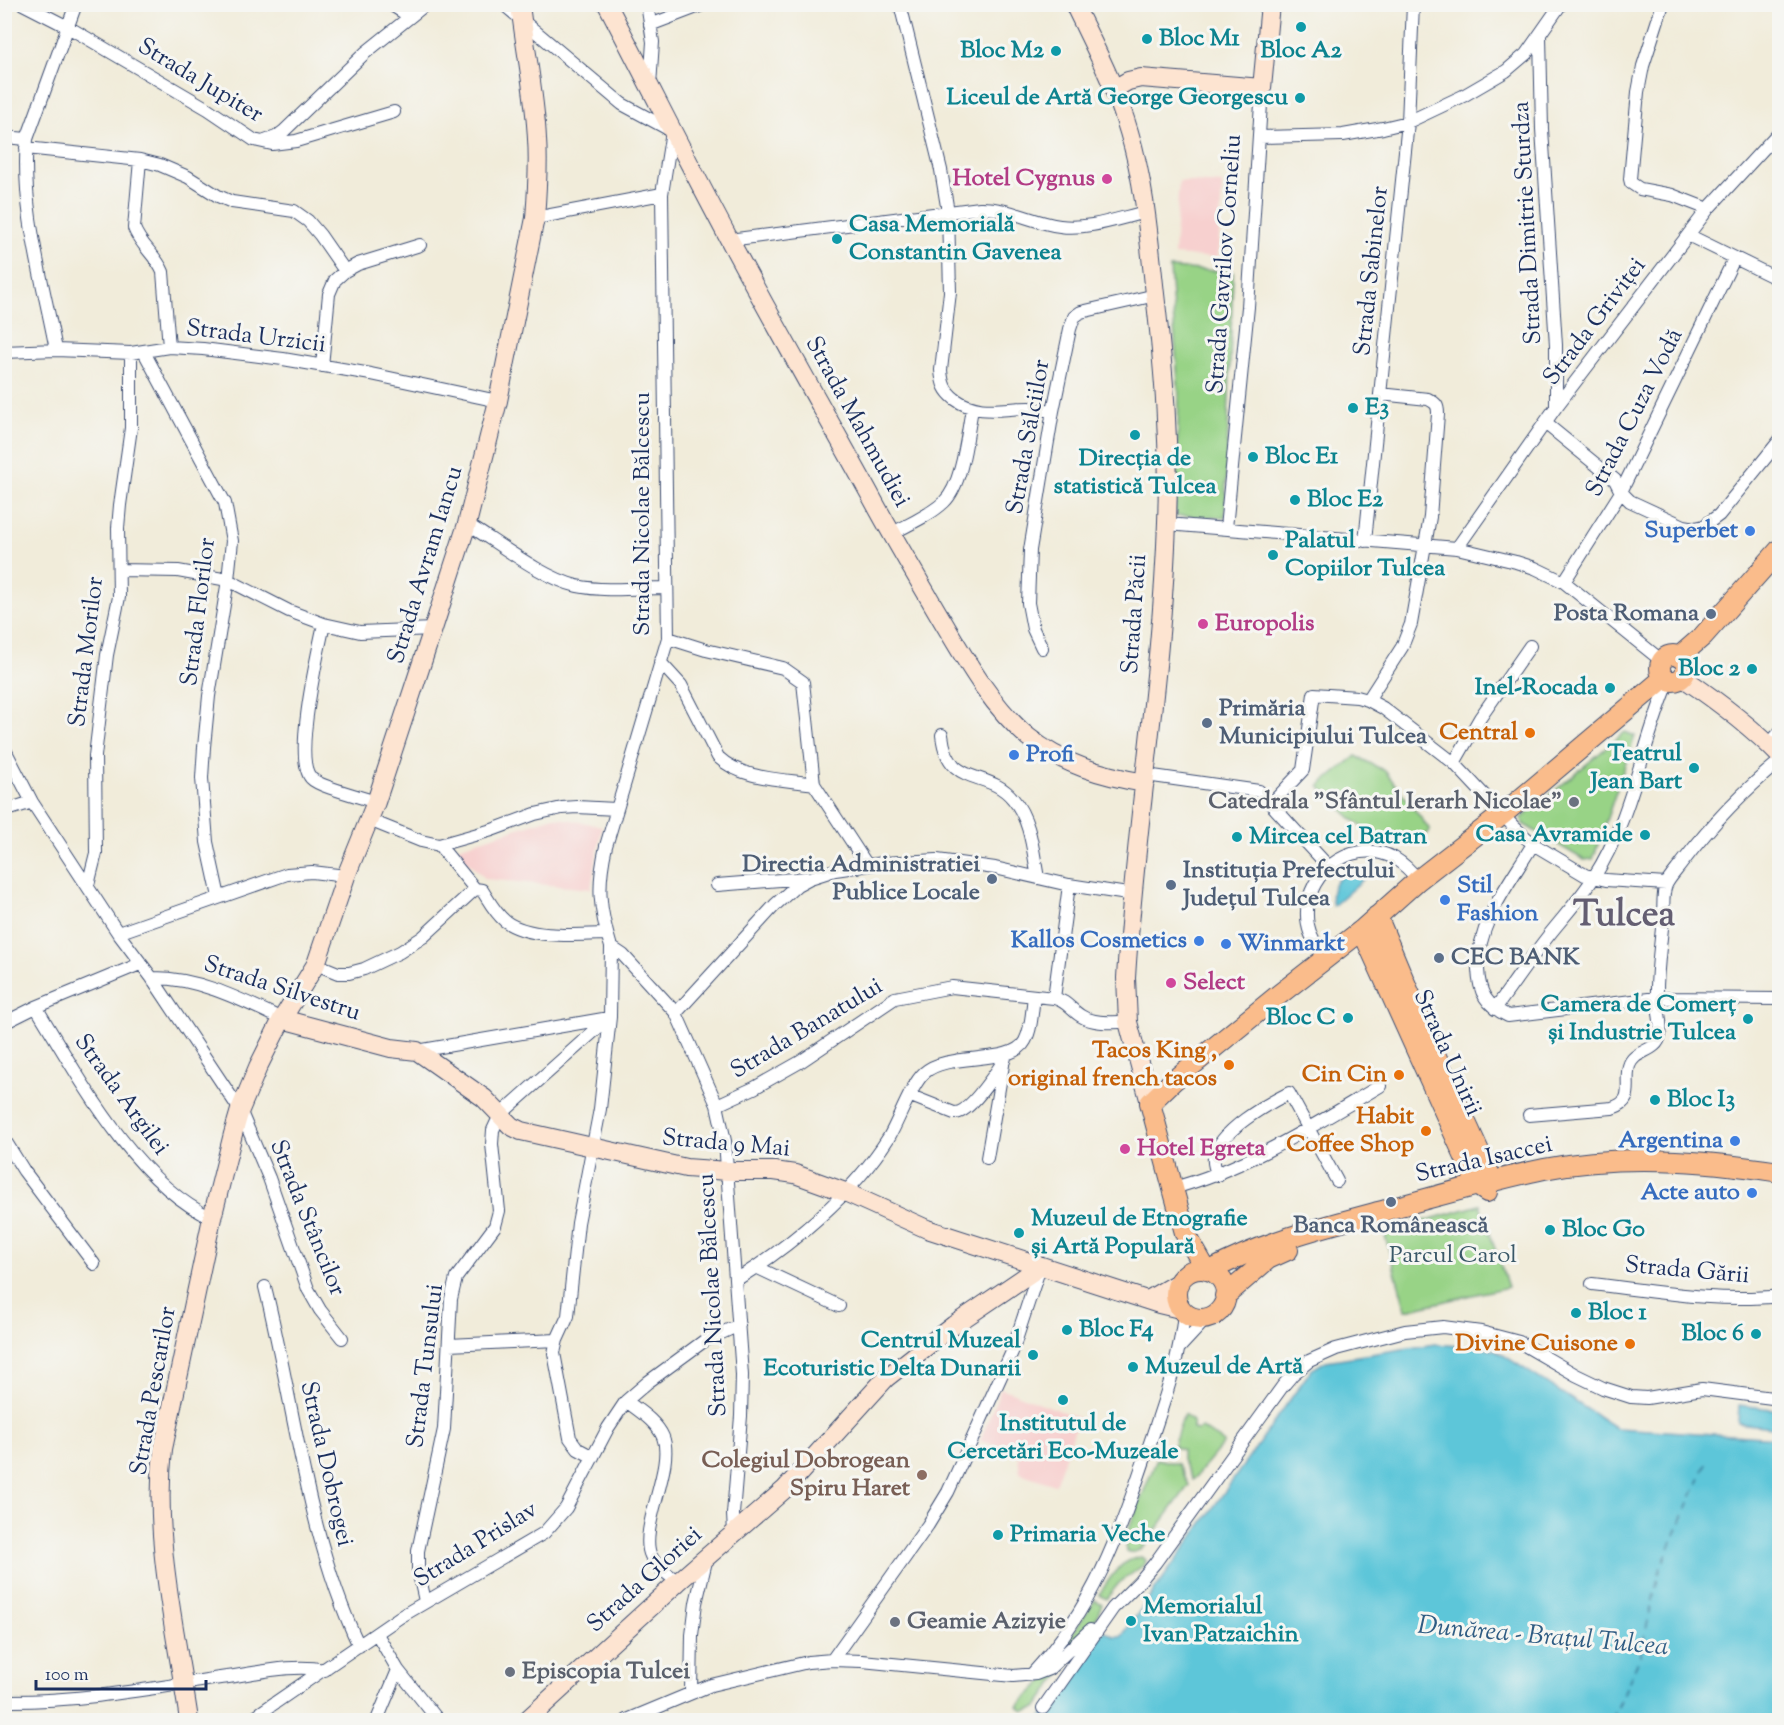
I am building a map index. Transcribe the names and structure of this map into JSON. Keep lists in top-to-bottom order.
{
  "streets": {
    "main road": ["Strada Păcii", "Strada Unirii", "Strada Isaccei"],
    "street": [
      "Strada Jupiter",
      "Strada Dimitrie Sturdza",
      "Strada Gavrilov Corneliu",
      "Strada Sabinelor",
      "Strada Griviței",
      "Strada Urzicii",
      "Strada Cuza Vodă",
      "Strada Mahmudiei",
      "Strada Sălciilor",
      "Strada Nicolae Bălcescu",
      "Strada Avram Iancu",
      "Strada Florilor",
      "Strada Morilor",
      "Strada Silvestru",
      "Strada Banatului",
      "Strada Argilei",
      "Strada 9 Mai",
      "Strada Stâncilor",
      "Strada Gării",
      "Strada Tunsului",
      "Strada Pescarilor",
      "Strada Dobrogei",
      "Strada Prislav",
      "Strada Gloriei"
    ]
  },
  "crossings": [
    ["Strada Dimitrie Sturdza", "Strada Griviței"],
    ["Strada Urzicii", "Strada Avram Iancu"],
    ["Strada Urzicii", "Strada Florilor"],
    ["Strada Urzicii", "Strada Morilor"],
    ["Strada Mahmudiei", "Strada Nicolae Bălcescu"],
    ["Strada Mahmudiei", "Strada Păcii"],
    ["Strada Sălciilor", "Strada Păcii"],
    ["Strada Nicolae Bălcescu", "Strada Banatului"],
    ["Strada Nicolae Bălcescu", "Strada 9 Mai"],
    ["Strada Nicolae Bălcescu", "Strada Prislav"],
    ["Strada Nicolae Bălcescu", "Strada Gloriei"],
    ["Strada Avram Iancu", "Strada Silvestru"],
    ["Strada Avram Iancu", "Strada Stâncilor"],
    ["Strada Avram Iancu", "Strada Pescarilor"],
    ["Strada Florilor", "Strada Morilor"],
    ["Strada Păcii", "Strada Banatului"],
    ["Strada Păcii", "Strada 9 Mai"],
    ["Strada Păcii", "Strada Isaccei"],
    ["Strada Morilor", "Strada Stâncilor"],
    ["Strada Silvestru", "Strada 9 Mai"],
    ["Strada Silvestru", "Strada Stâncilor"],
    ["Strada Unirii", "Strada Isaccei"],
    ["Strada Argilei", "Strada Pescarilor"],
    ["Strada 9 Mai", "Strada Isaccei"],
    ["Strada 9 Mai", "Strada Tunsului"],
    ["Strada 9 Mai", "Strada Gloriei"],
    ["Strada Stâncilor", "Strada Pescarilor"],
    ["Strada Tunsului", "Strada Prislav"],
    ["Strada Dobrogei", "Strada Prislav"]
  ],
  "districts": ["Tulcea"],
  "water": ["Dunărea - Brațul Tulcea"],
  "parks": ["Parcul Carol"],
  "places": [
    "Bloc A2",
    "Bloc M1",
    "Bloc M2",
    "Liceul de Artă George Georgescu",
    "Hotel Cygnus",
    "Casa Memorială Constantin Gavenea",
    "E3",
    "Direcția de statistică Tulcea",
    "Bloc E1",
    "Bloc E2",
    "Superbet",
    "Palatul Copiilor Tulcea",
    "Posta Romana",
    "Europolis",
    "Bloc 2",
    "Inel-Rocada",
    "Primăria Municipiului Tulcea",
    "Central",
    "Profi",
    "Teatrul Jean Bart",
    "Catedrala \"Sfântul Ierarh Nicolae\"",
    "Casa Avramide",
    "Mircea cel Batran",
    "Directia Administratiei Publice Locale",
    "Instituția Prefectului Județul Tulcea",
    "Stil Fashion",
    "Kallos Cosmetics",
    "Winmarkt",
    "CEC BANK",
    "Select",
    "Bloc C",
    "Camera de Comerț și Industrie Tulcea",
    "Tacos King , original french tacos",
    "Cin Cin",
    "Bloc I3",
    "Habit Coffee Shop",
    "Argentina",
    "Hotel Egreta",
    "Acte auto",
    "Banca Românească",
    "Bloc G0",
    "Muzeul de Etnografie și Artă Populară",
    "Bloc 1",
    "Bloc F4",
    "Bloc 6",
    "Divine Cuisone",
    "Centrul Muzeal Ecoturistic Delta Dunarii",
    "Muzeul de Artă",
    "Institutul de Cercetări Eco-Muzeale",
    "Colegiul Dobrogean Spiru Haret",
    "Primaria Veche",
    "Memorialul Ivan Patzaichin",
    "Geamie Azizyie",
    "Episcopia Tulcei"
  ],
  "scale_bar": "100 m"
}
